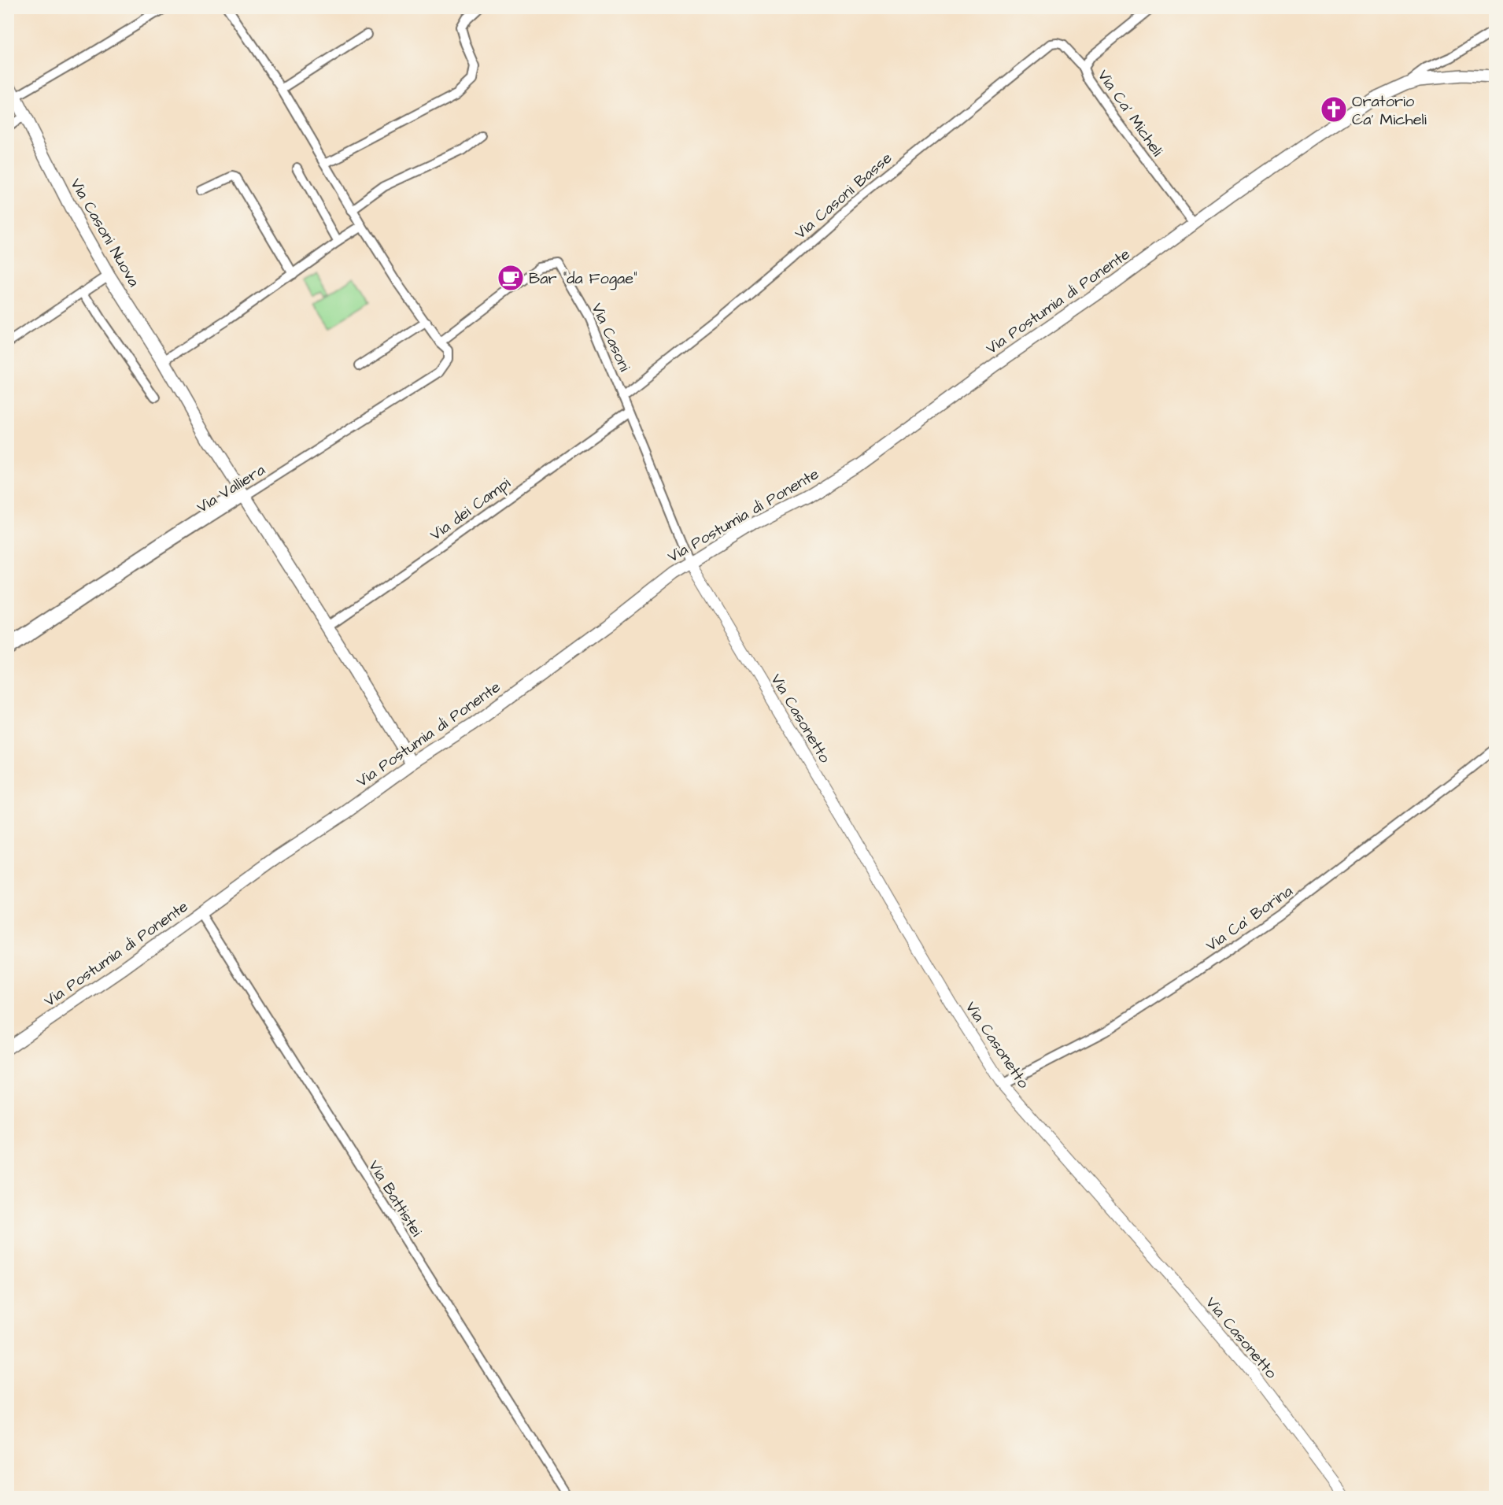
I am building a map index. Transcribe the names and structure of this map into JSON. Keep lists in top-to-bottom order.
{
  "streets": {
    "main road": ["Via Casoni Nuova", "Via Postumia di Ponente"],
    "street": [
      "Via Ca' Micheli",
      "Via Casoni Basse",
      "Via Casoni",
      "Via Valliera",
      "Via dei Campi",
      "Via Casonetto",
      "Via Ca' Borina",
      "Via Battistei"
    ]
  },
  "crossings": [
    ["Via Ca' Micheli", "Via Casoni Basse"],
    ["Via Ca' Micheli", "Via Postumia di Ponente"],
    ["Via Casoni Basse", "Via Casoni"],
    ["Via Casoni Nuova", "Via Postumia di Ponente"],
    ["Via Casoni Nuova", "Via Valliera"],
    ["Via Casoni Nuova", "Via dei Campi"],
    ["Via Postumia di Ponente", "Via Casonetto"],
    ["Via Postumia di Ponente", "Via Battistei"],
    ["Via Casoni", "Via Valliera"],
    ["Via Casonetto", "Via Ca' Borina"]
  ],
  "places": {
    "church": ["Oratorio Ca' Micheli"],
    "cafe": ["Bar \"da Fogae\""]
  }
}
